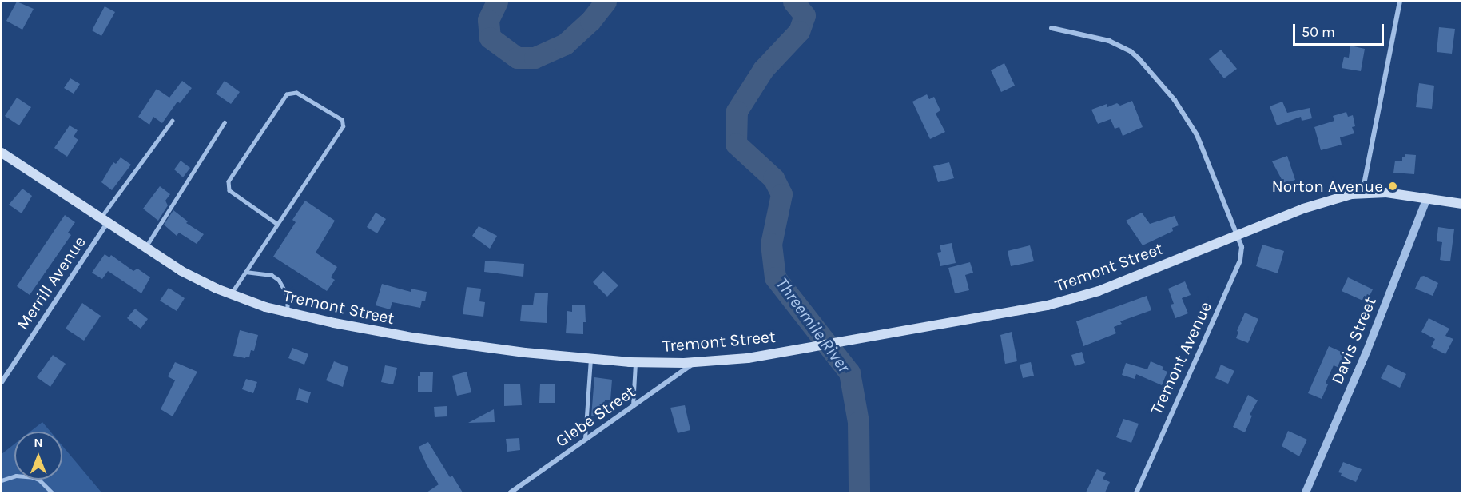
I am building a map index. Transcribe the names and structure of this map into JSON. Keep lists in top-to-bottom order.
{
  "streets": {
    "main road": ["Tremont Street"],
    "street": [
      "Merrill Avenue",
      "Davis Street",
      "Tremont Avenue",
      "Glebe Street"
    ]
  },
  "crossings": [
    ["Tremont Street", "Merrill Avenue"],
    ["Tremont Street", "Davis Street"],
    ["Tremont Street", "Tremont Avenue"],
    ["Tremont Street", "Glebe Street"]
  ],
  "water": ["Threemile River"],
  "places": ["Norton Avenue"],
  "scale_bar": "50 m",
  "north": "top"
}
